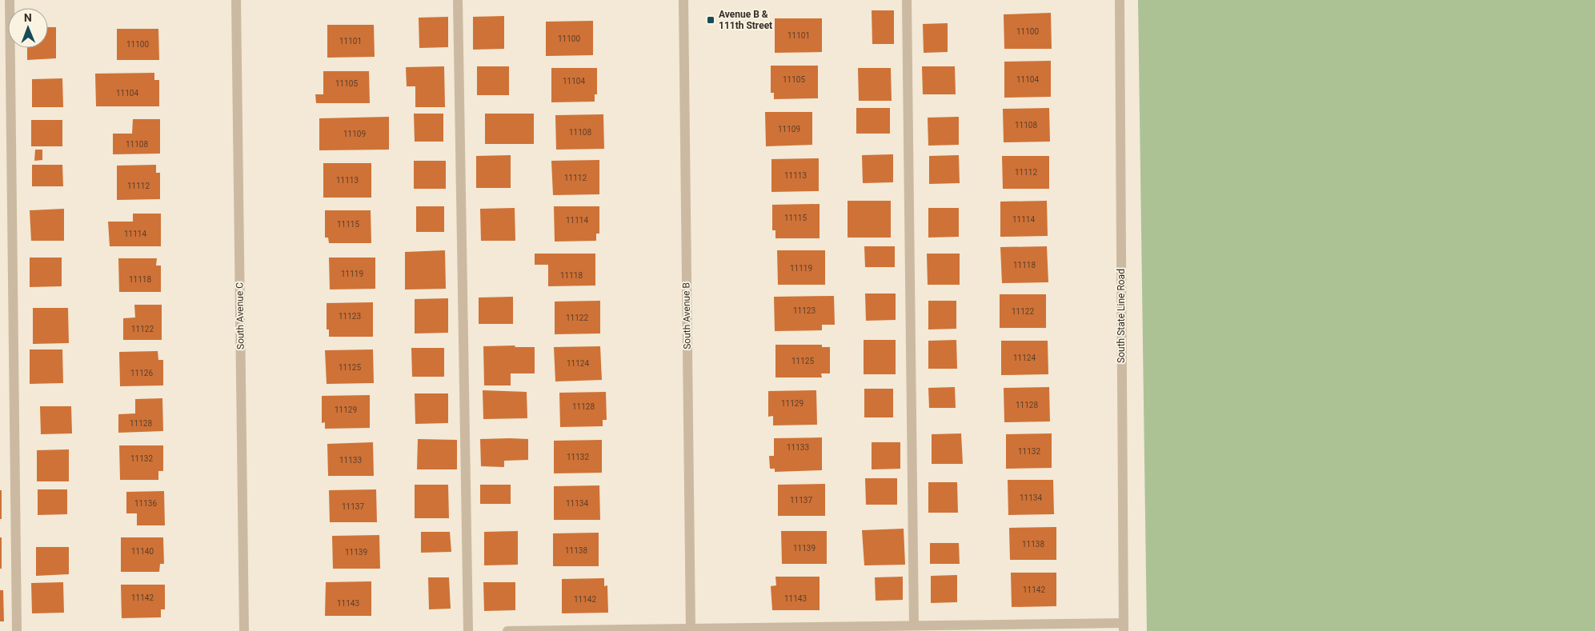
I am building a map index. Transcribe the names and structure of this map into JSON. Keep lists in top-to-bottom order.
{
  "streets": {
    "street": ["South Avenue C", "South Avenue B", "South State Line Road"]
  },
  "places": {
    "transit": ["Avenue B & 111th Street"]
  },
  "house_numbers": [
    "11100",
    "11101",
    "11100",
    "11101",
    "11100",
    "11105",
    "11104",
    "11104",
    "11105",
    "11104",
    "11108",
    "11109",
    "11108",
    "11109",
    "11108",
    "11112",
    "11113",
    "11112",
    "11113",
    "11112",
    "11115",
    "11114",
    "11114",
    "11115",
    "11114",
    "11118",
    "11119",
    "11119",
    "11118",
    "11118",
    "11123",
    "11122",
    "11123",
    "11122",
    "11122",
    "11124",
    "11125",
    "11124",
    "11125",
    "11126",
    "11129",
    "11128",
    "11128",
    "11129",
    "11128",
    "11133",
    "11132",
    "11132",
    "11132",
    "11133",
    "11134",
    "11137",
    "11136",
    "11134",
    "11137",
    "11138",
    "11139",
    "11138",
    "11140",
    "11139",
    "11142",
    "11142",
    "11143",
    "11142",
    "11143"
  ],
  "north": "top"
}
